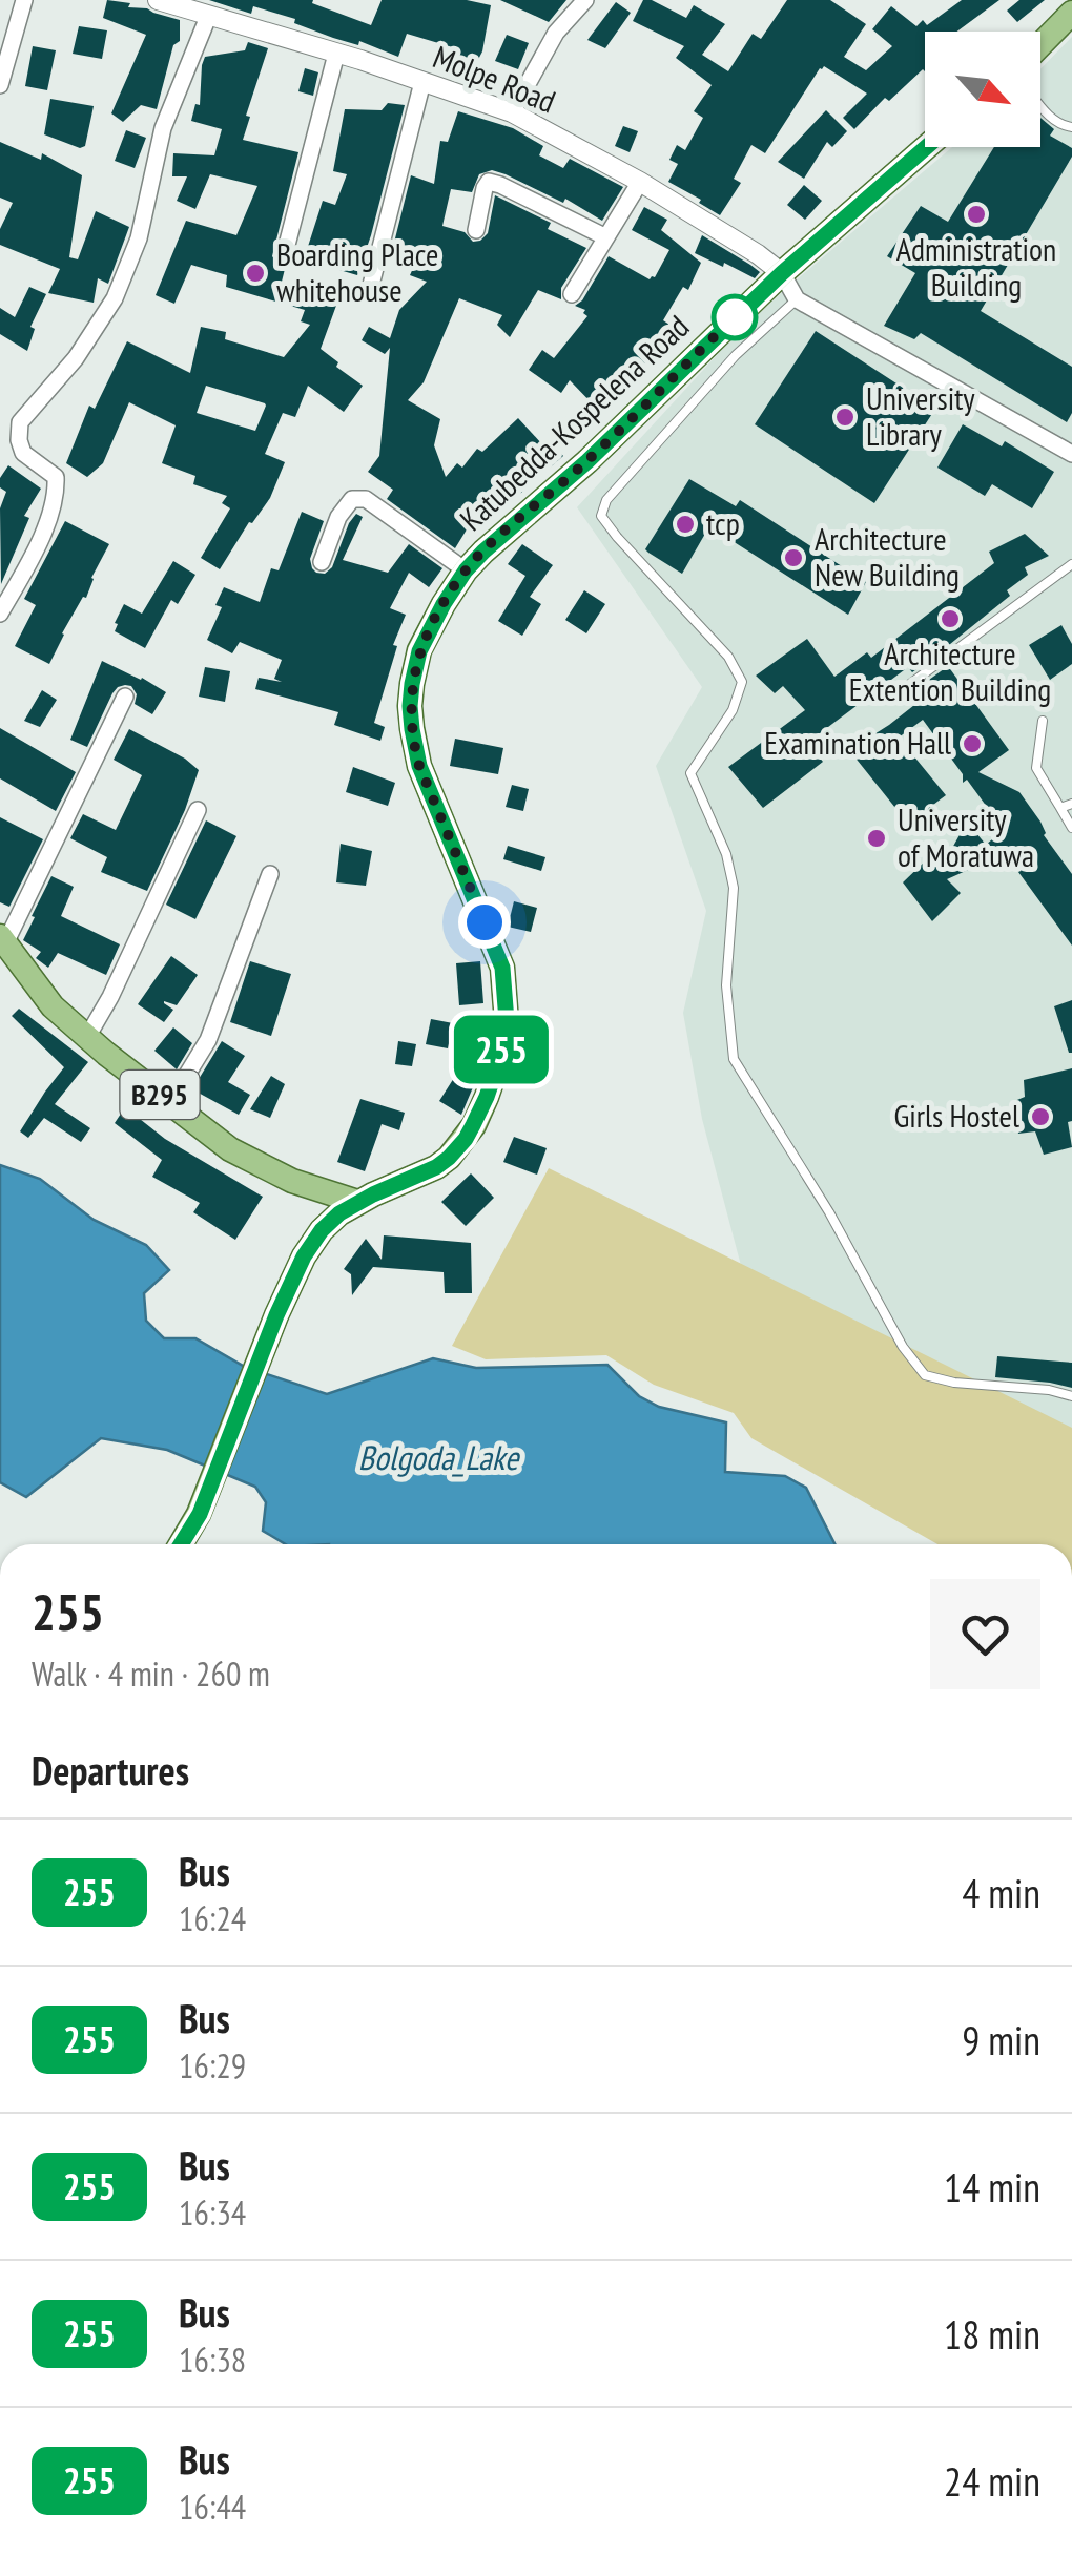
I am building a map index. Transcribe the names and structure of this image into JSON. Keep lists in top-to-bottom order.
{
  "streets": {
    "main road": ["Katubedda-Kospelena Road", "B295"],
    "street": ["Molpe Road"]
  },
  "crossings": [
    ["Molpe Road", "Katubedda-Kospelena Road"],
    ["Katubedda-Kospelena Road", "B295"]
  ],
  "water": ["Bolgoda_Lake"],
  "places": [
    "Administration Building",
    "Boarding Place whitehouse",
    "University Library",
    "tcp",
    "Architecture New Building",
    "Architecture Extention Building",
    "Examination Hall",
    "University of Moratuwa",
    "Girls Hostel"
  ],
  "lines": ["bus line 255"],
  "north": "bottom right",
  "page": {
    "on_map": "255",
    "heading": [
      ["255", "Walk · 4 min · 260 m"],
      "Departures"
    ],
    "list": [
      {
        "mark": "255",
        "name": "Bus",
        "note": "16:24",
        "value": "4 min"
      },
      {
        "mark": "255",
        "name": "Bus",
        "note": "16:29",
        "value": "9 min"
      },
      {
        "mark": "255",
        "name": "Bus",
        "note": "16:34",
        "value": "14 min"
      },
      {
        "mark": "255",
        "name": "Bus",
        "note": "16:38",
        "value": "18 min"
      },
      {
        "mark": "255",
        "name": "Bus",
        "note": "16:44",
        "value": "24 min"
      }
    ]
  }
}
